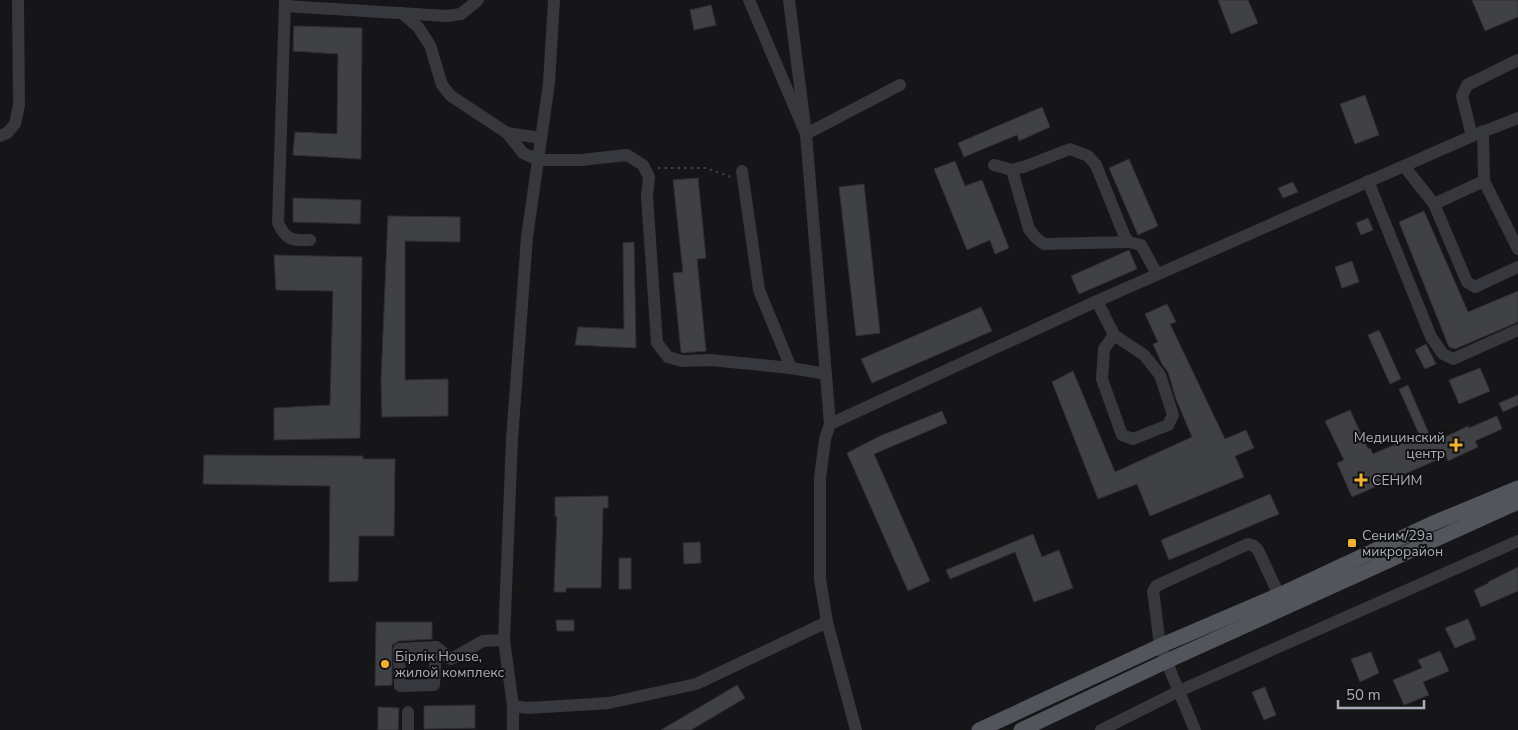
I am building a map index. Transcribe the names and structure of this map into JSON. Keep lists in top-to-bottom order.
{
  "places": {
    "health": ["Медицинский центр", "СЕНИМ"],
    "transit": ["Сеним/29а микрорайон"],
    "other": ["Бірлік House, жилой комплекс"]
  },
  "scale_bar": "50 m"
}
